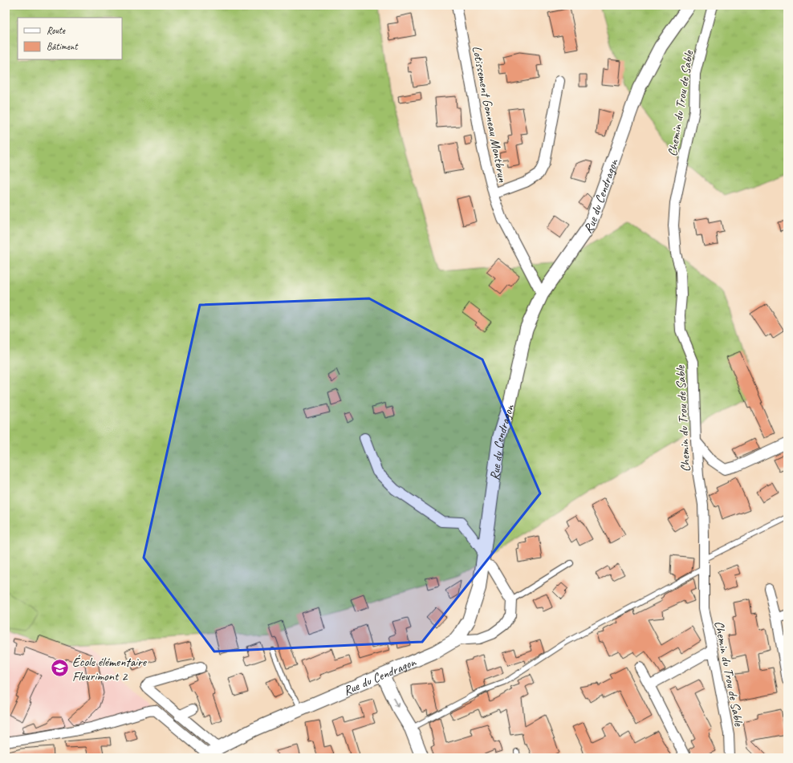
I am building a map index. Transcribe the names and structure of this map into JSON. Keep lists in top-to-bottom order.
{
  "streets": {
    "main road": ["Rue du Cendragon"],
    "street": ["Chemin du Trou de Sable", "Lotissement Gonneau Montbrun"]
  },
  "crossings": [
    ["Lotissement Gonneau Montbrun", "Rue du Cendragon"]
  ],
  "places": {
    "school or university": ["École élémentaire Fleurimont 2"]
  },
  "legend": ["Route", "Bâtiment"]
}
